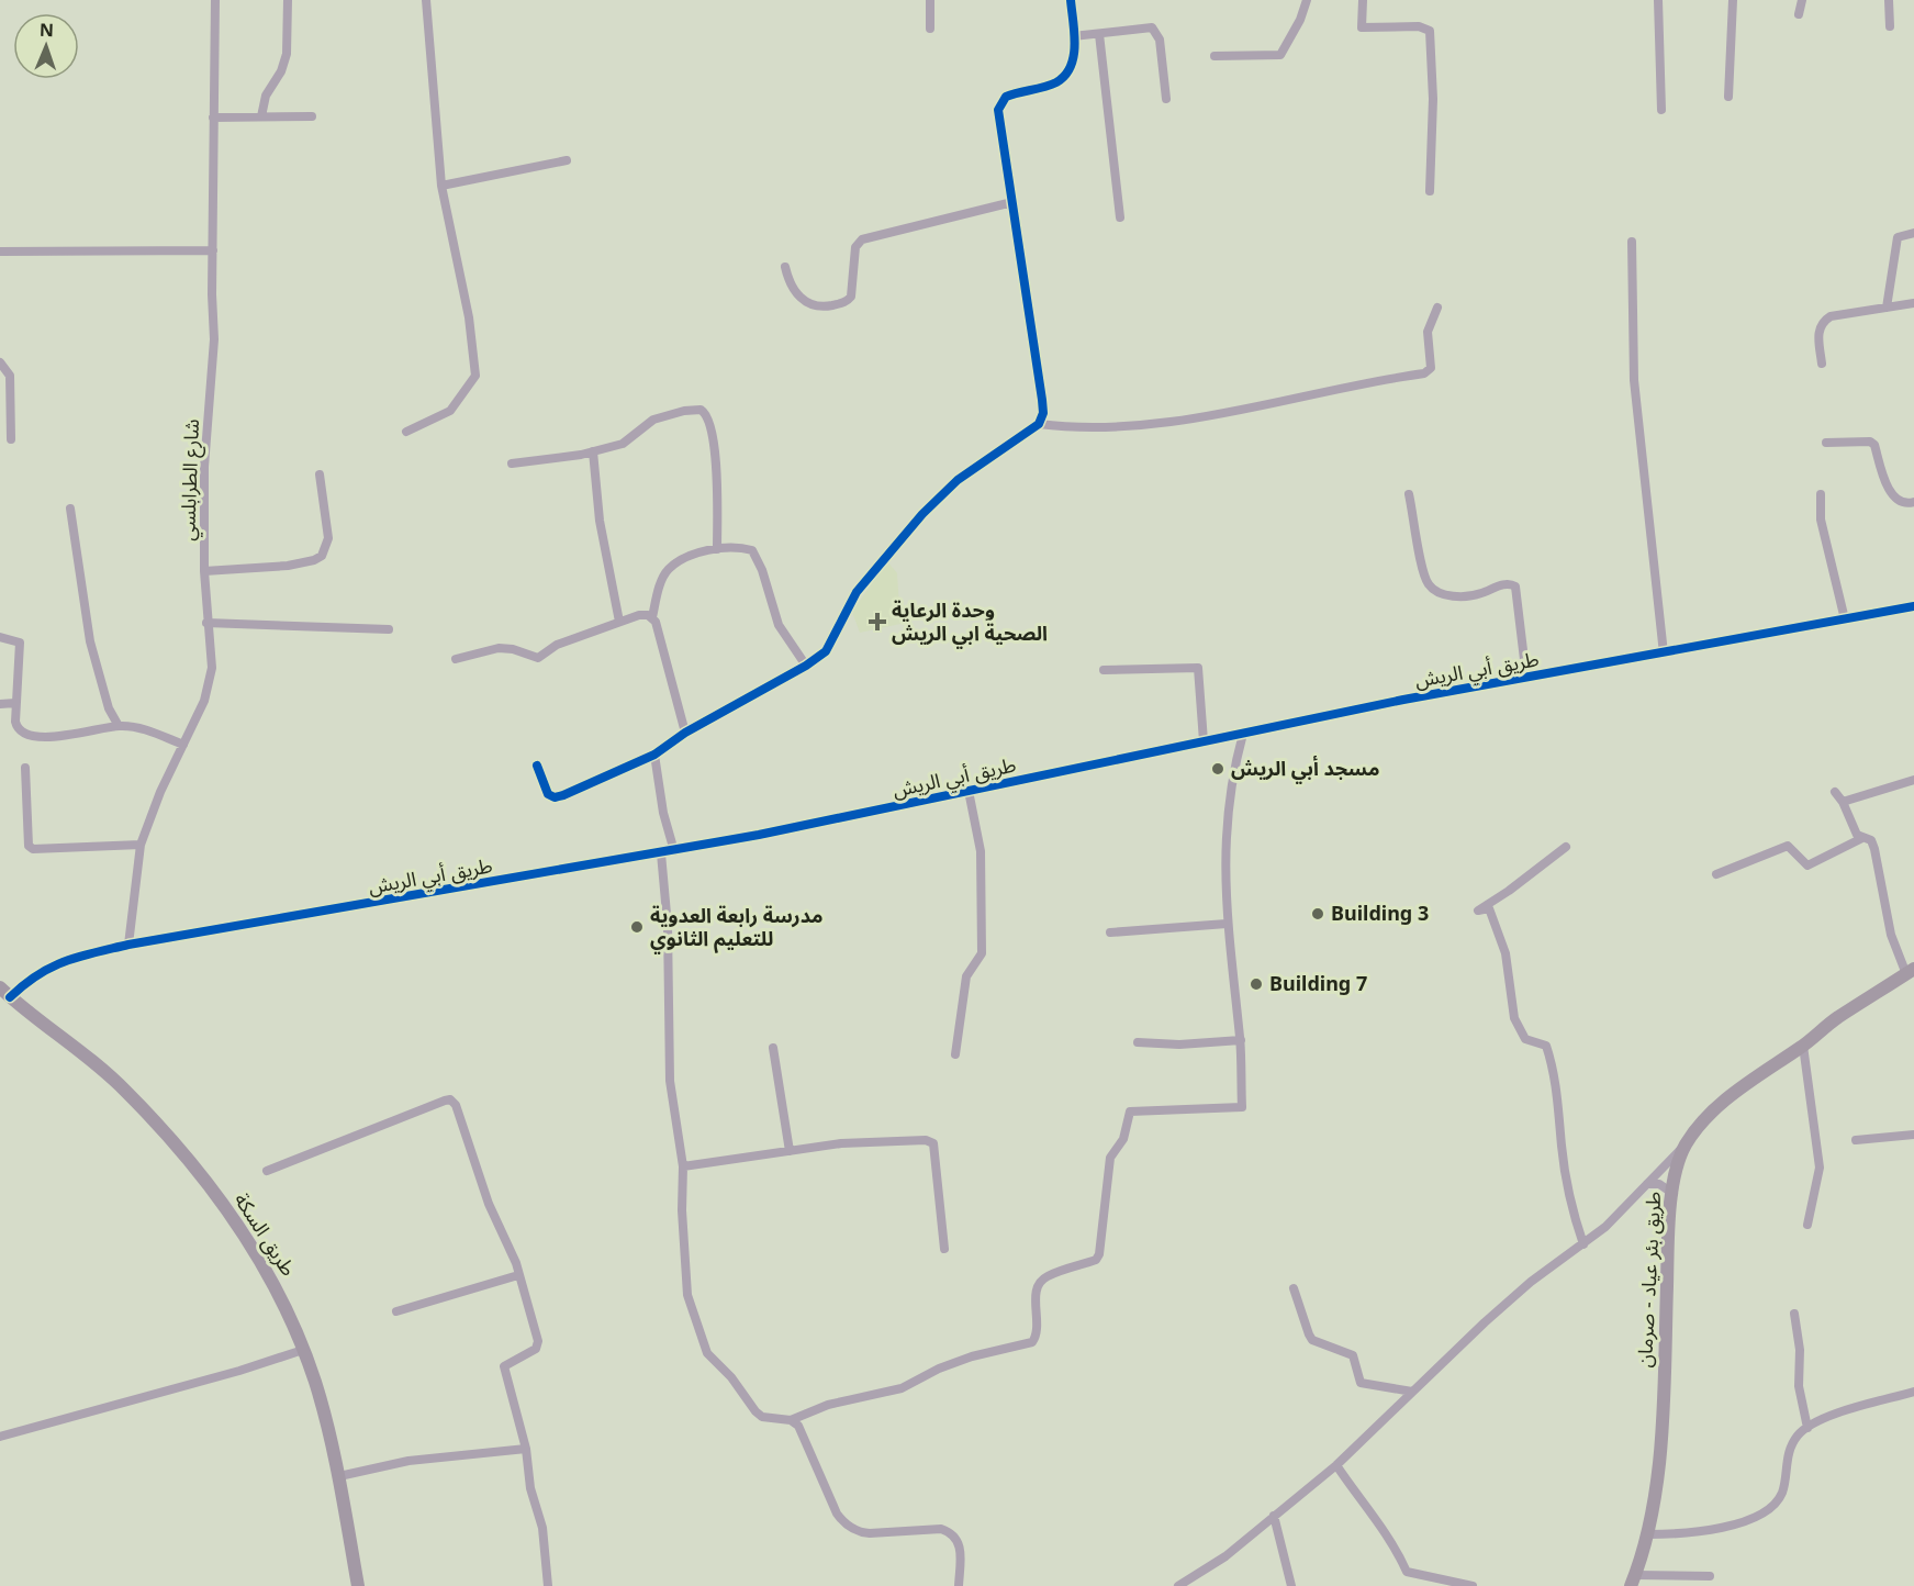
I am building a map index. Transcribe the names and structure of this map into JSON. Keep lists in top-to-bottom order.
{
  "streets": {
    "highway": ["طريق بئر عياد - صرمان"],
    "main road": ["طريق السكة"],
    "street": ["شارع الطرابلسي", "طريق أبي الريش"]
  },
  "crossings": [
    ["شارع الطرابلسي", "طريق أبي الريش"],
    ["طريق أبي الريش", "طريق السكة"]
  ],
  "places": {
    "health": ["وحدة الرعاية الصحية ابي الريش"],
    "other": [
      "مسجد أبي الريش",
      "Building 3",
      "مدرسة رابعة العدوية للتعليم الثانوي",
      "Building 7"
    ]
  },
  "north": "top"
}
